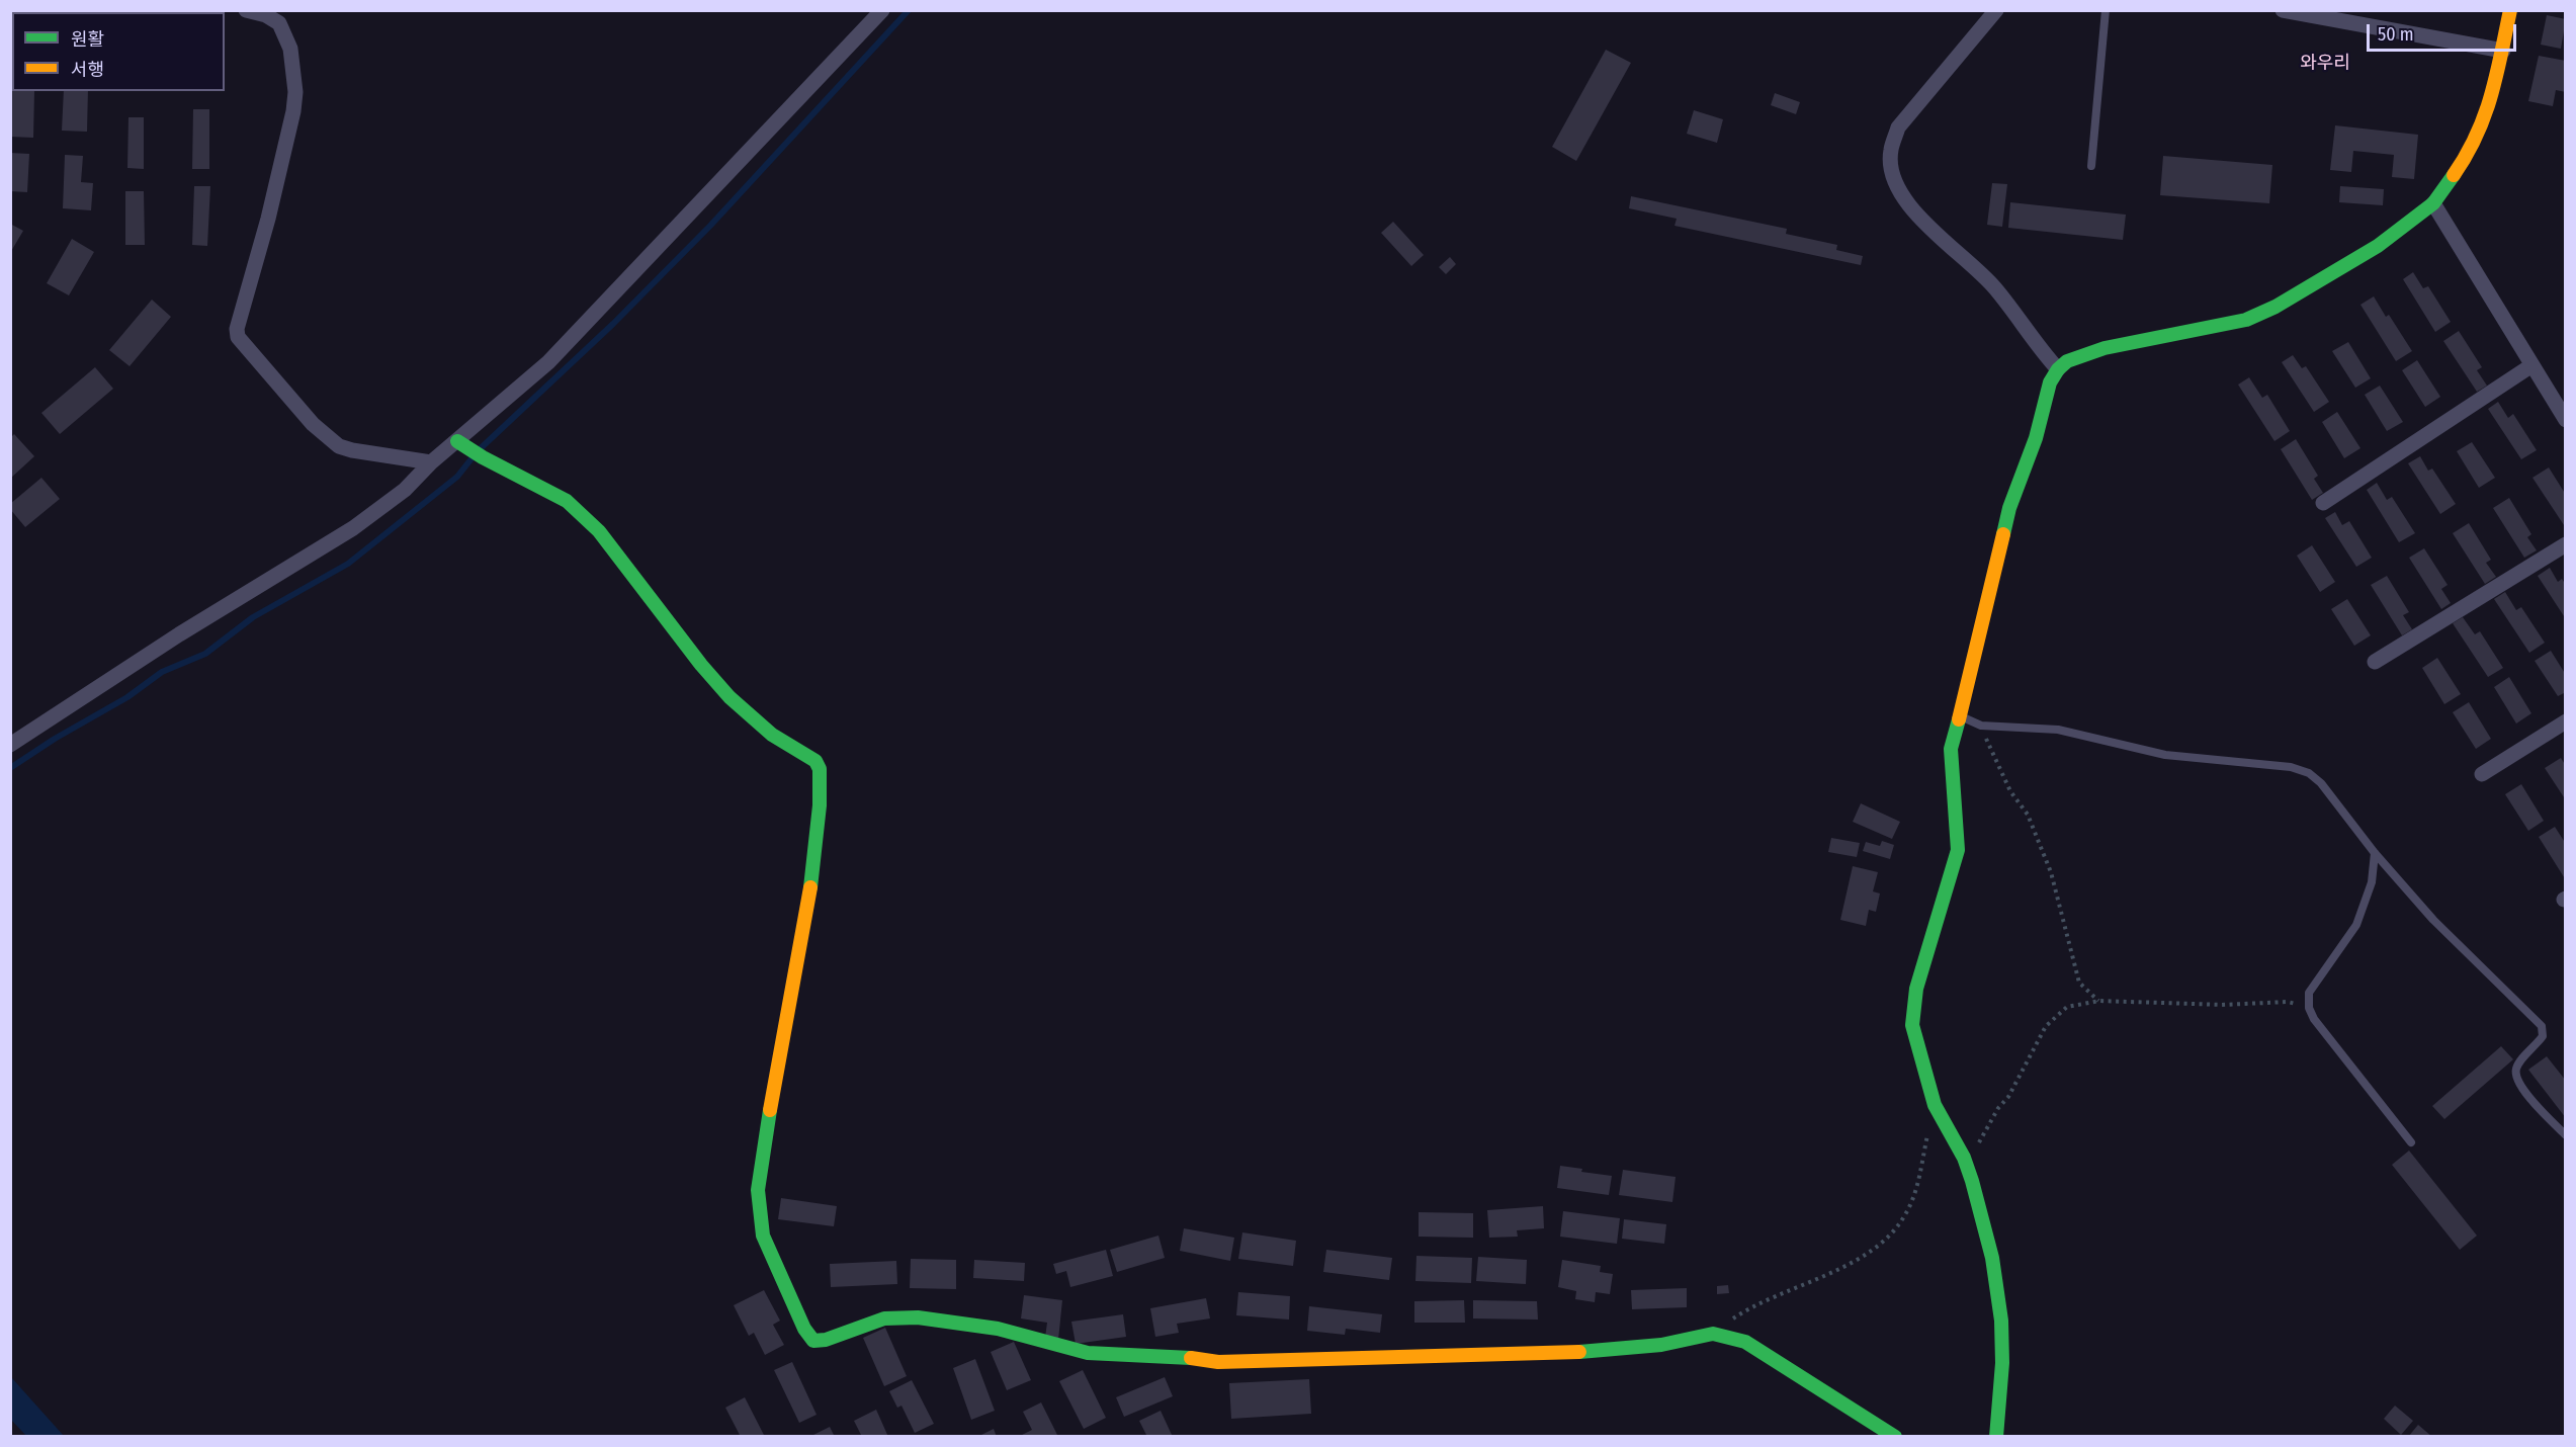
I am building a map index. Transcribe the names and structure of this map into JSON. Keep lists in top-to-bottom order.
{
  "districts": ["와우리"],
  "legend": ["원활", "서행"],
  "scale_bar": "50 m"
}
